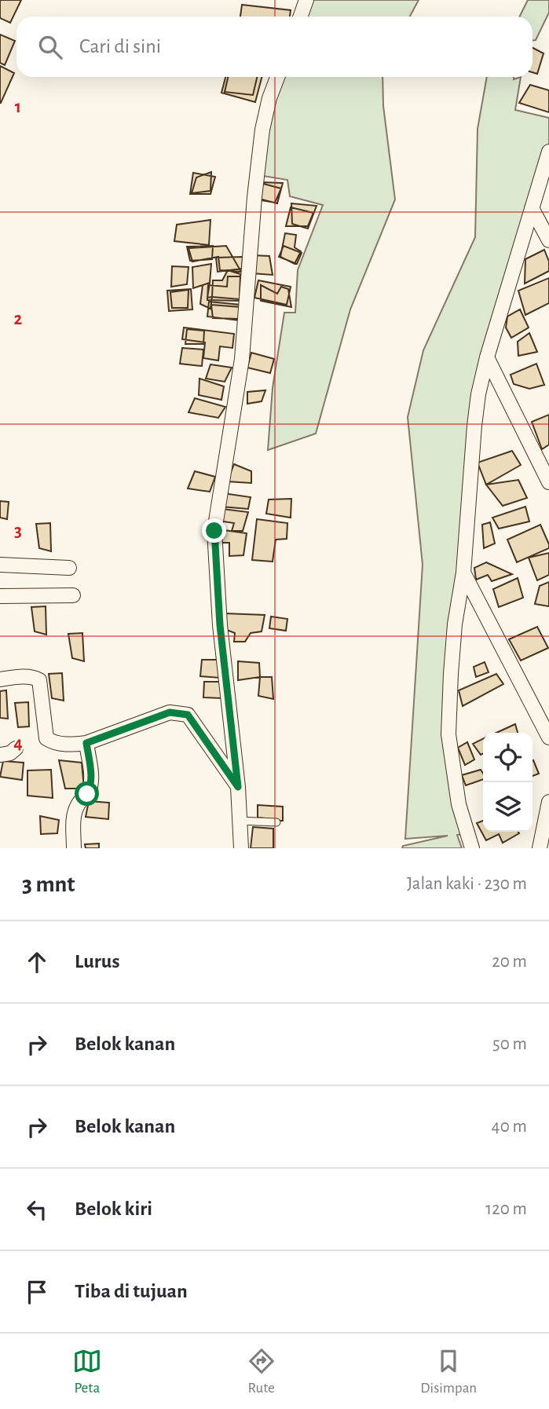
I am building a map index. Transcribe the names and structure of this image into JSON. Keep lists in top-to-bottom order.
{
  "page": {
    "search": "Cari di sini",
    "heading": ["3 mnt", "Jalan kaki · 230 m"],
    "list": [
      ["Lurus", "20 m"],
      ["Belok kanan", "50 m"],
      ["Belok kanan", "40 m"],
      ["Belok kiri", "120 m"],
      "Tiba di tujuan"
    ],
    "nav": ["Peta", "Rute", "Disimpan"]
  },
  "grid": {
    "rows": [
      "1",
      "2",
      "3",
      "4"
    ]
  }
}
